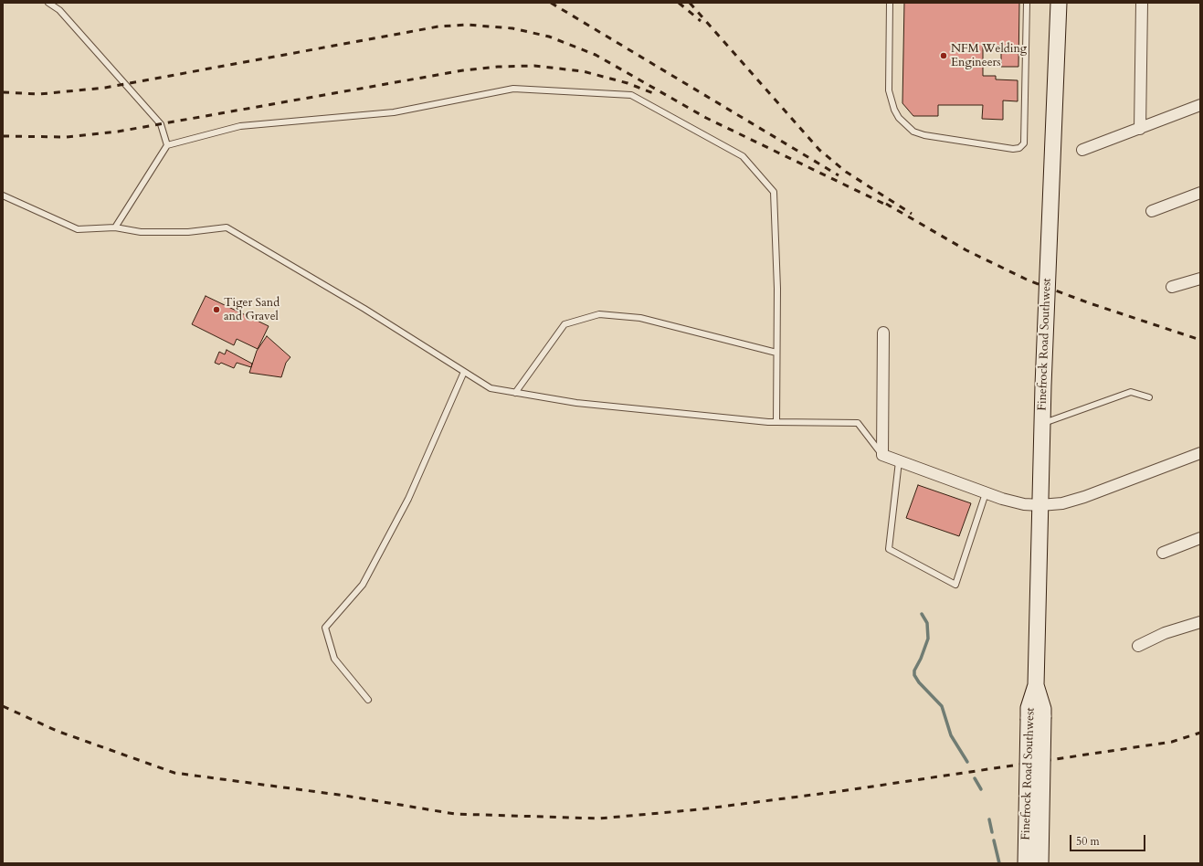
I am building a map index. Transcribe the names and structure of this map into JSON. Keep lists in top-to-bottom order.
{
  "streets": {
    "main road": ["Finefrock Road Southwest"]
  },
  "places": ["NFM Welding Engineers", "Tiger Sand and Gravel"],
  "scale_bar": "50 m"
}
